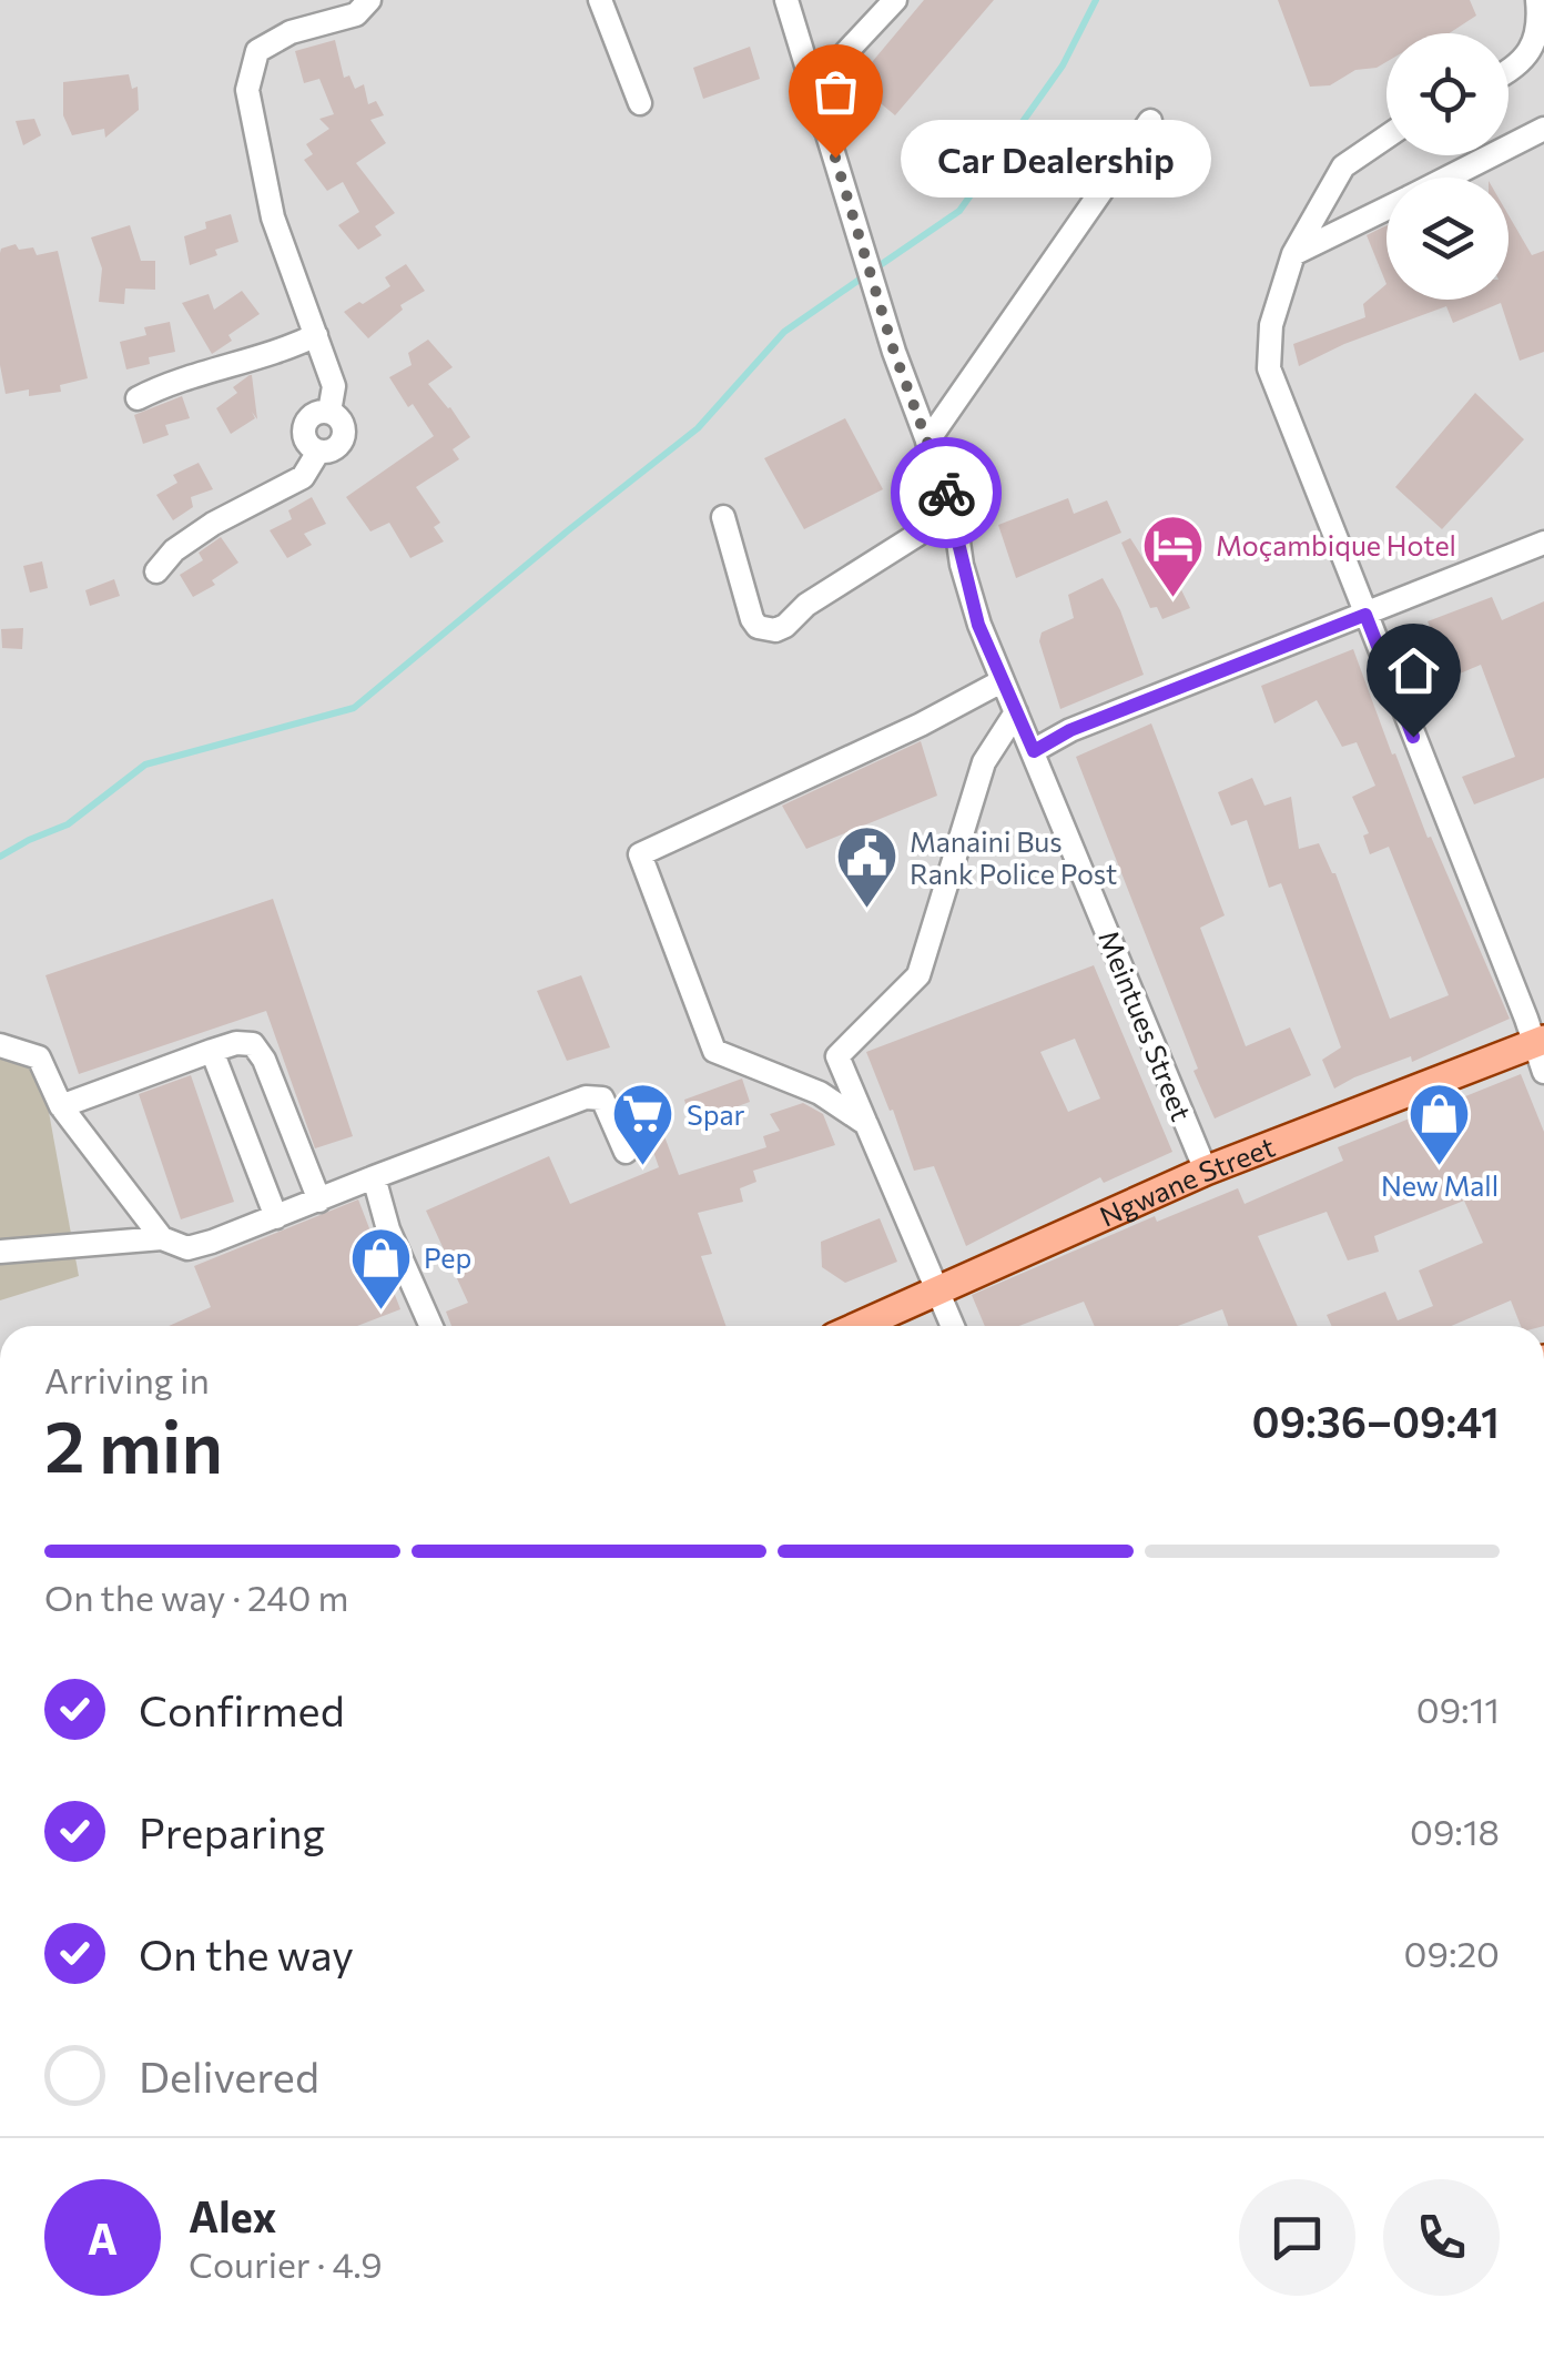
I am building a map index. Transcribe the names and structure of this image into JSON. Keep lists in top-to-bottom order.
{
  "streets": {
    "main road": ["Ngwane Street"],
    "street": ["Meintues Street"]
  },
  "crossings": [
    ["Meintues Street", "Ngwane Street"]
  ],
  "places": {
    "other": ["Car Dealership"],
    "hotel": ["Moçambique Hotel"],
    "public building": ["Manaini Bus Rank Police Post"],
    "shop": ["New Mall", "Pep"],
    "supermarket": ["Spar"]
  },
  "page": {
    "bubble": "Car Dealership",
    "heading": ["2 min", "Arriving in", "09:36–09:41"],
    "panel": ["Alex", "Courier · 4.9"],
    "bar": "On the way · 240 m",
    "list": [
      ["Confirmed", "09:11"],
      ["Preparing", "09:18"],
      ["On the way", "09:20"],
      "Delivered"
    ],
    "round": "A"
  }
}
